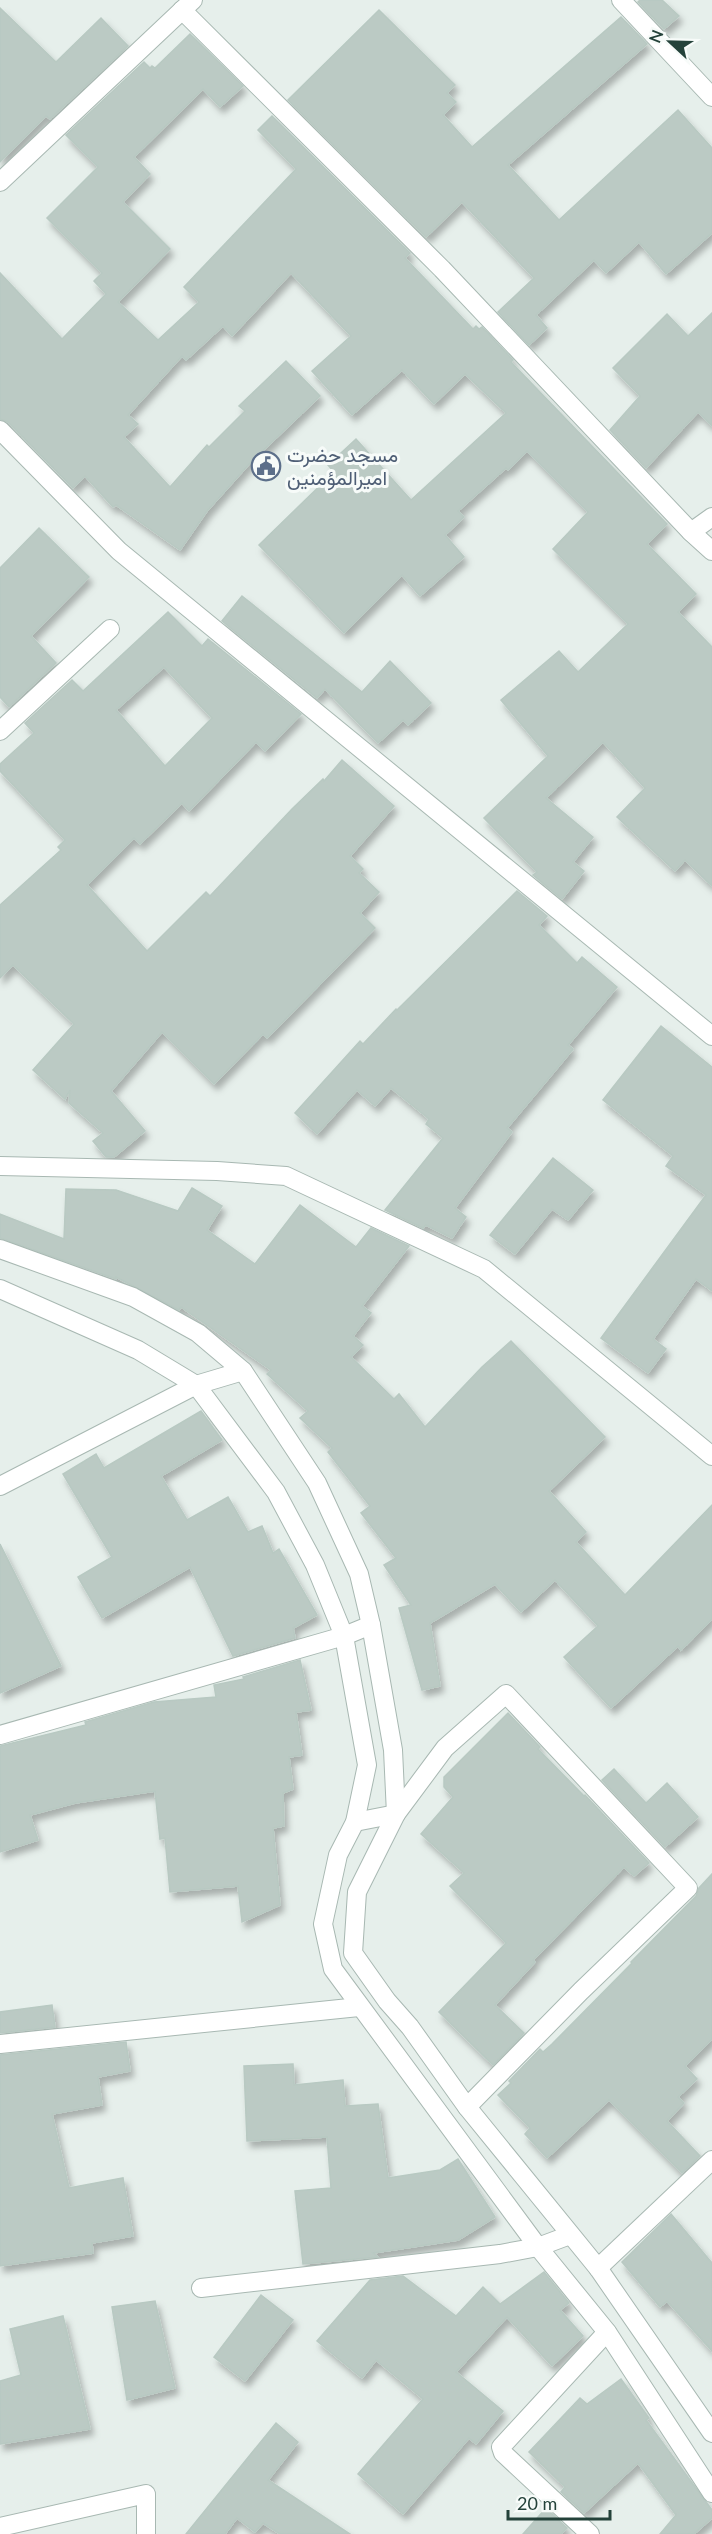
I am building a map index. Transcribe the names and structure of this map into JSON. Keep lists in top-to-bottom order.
{
  "places": {
    "public building": ["مسجد حضرت امیرالمؤمنین"]
  },
  "scale_bar": "20 m",
  "north": "left"
}
